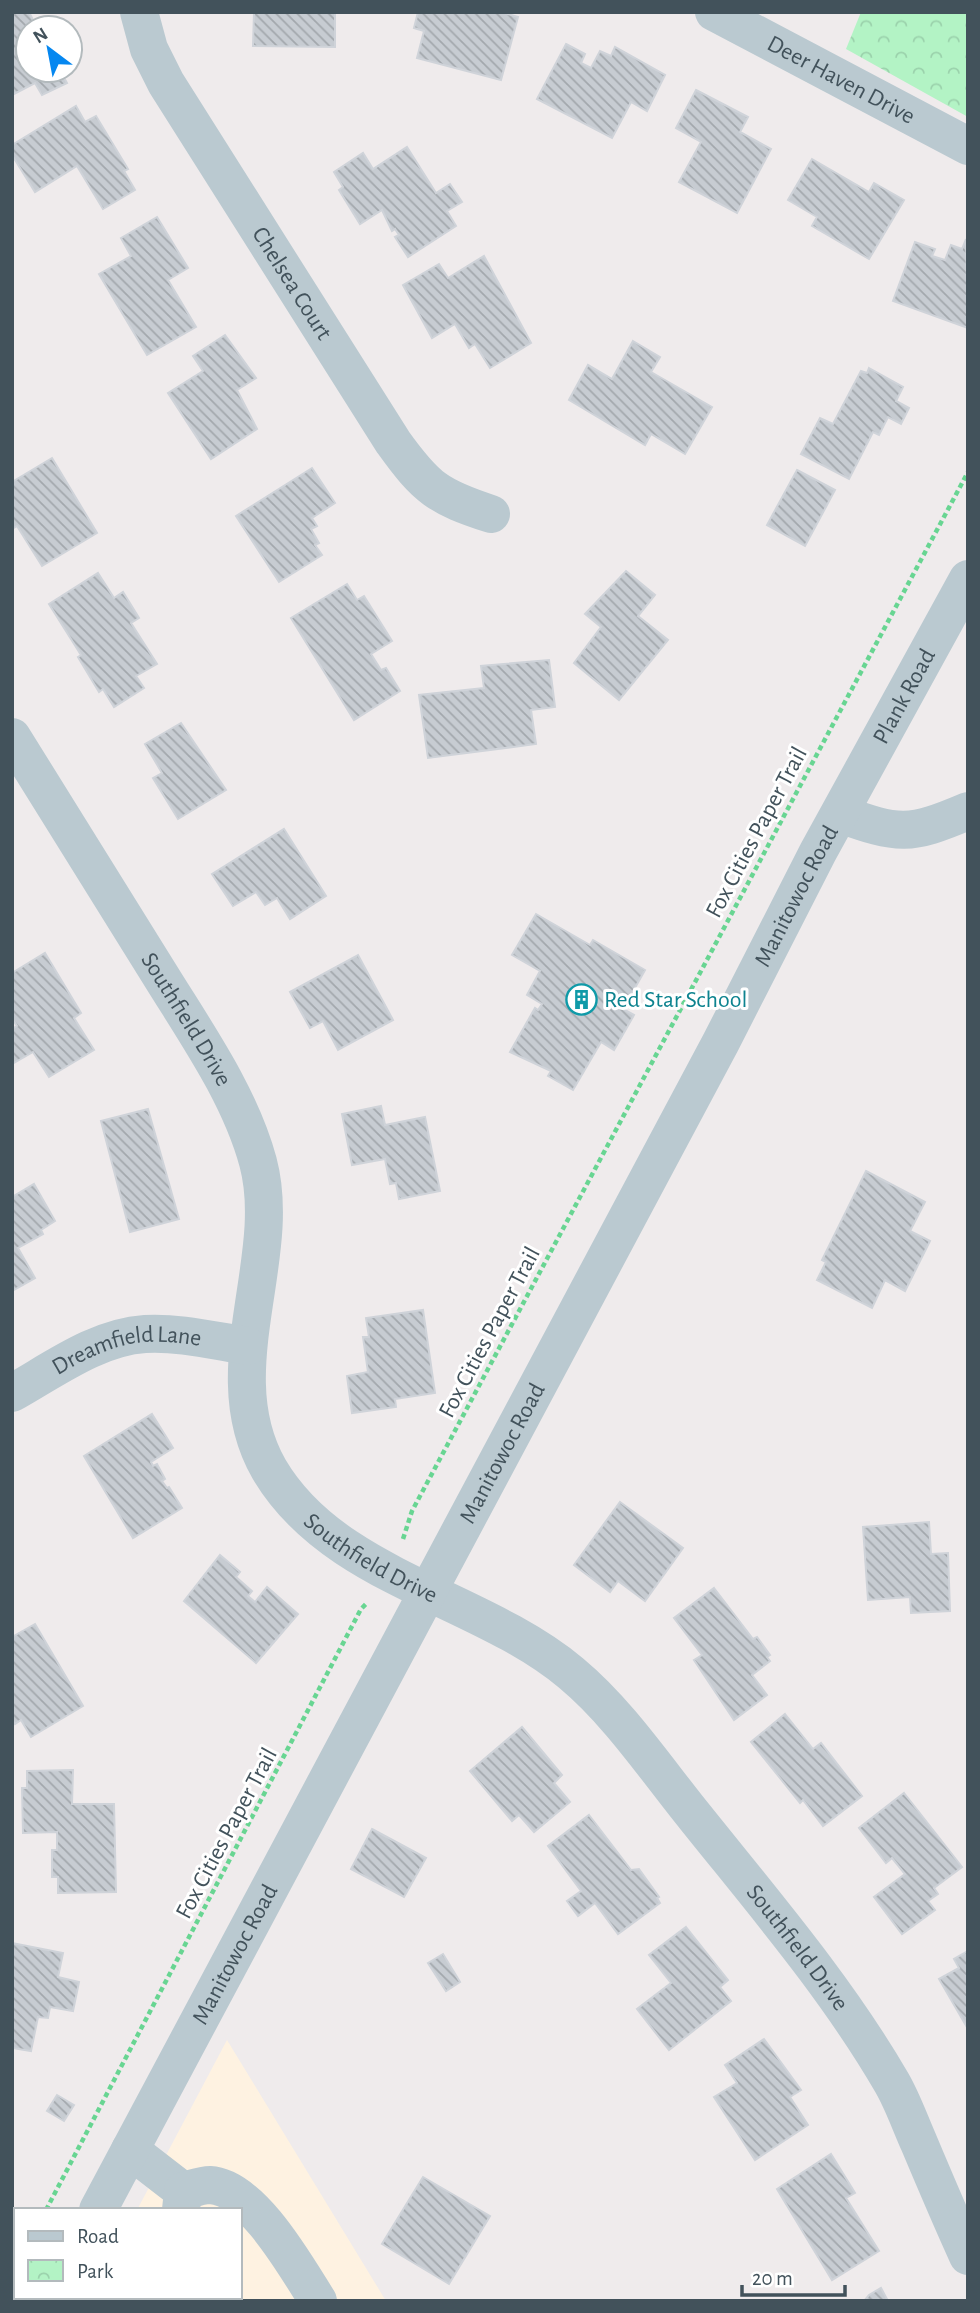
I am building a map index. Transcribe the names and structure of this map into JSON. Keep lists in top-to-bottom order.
{
  "streets": {
    "street": [
      "Deer Haven Drive",
      "Chelsea Court",
      "Plank Road",
      "Manitowoc Road",
      "Southfield Drive",
      "Dreamfield Lane"
    ],
    "path": ["Fox Cities Paper Trail"]
  },
  "crossings": [
    ["Plank Road", "Manitowoc Road"],
    ["Fox Cities Paper Trail", "Southfield Drive"],
    ["Manitowoc Road", "Southfield Drive"],
    ["Southfield Drive", "Dreamfield Lane"]
  ],
  "places": {
    "building": ["Red Star School"]
  },
  "legend": ["Road", "Park"],
  "scale_bar": "20 m",
  "north": "top left"
}
